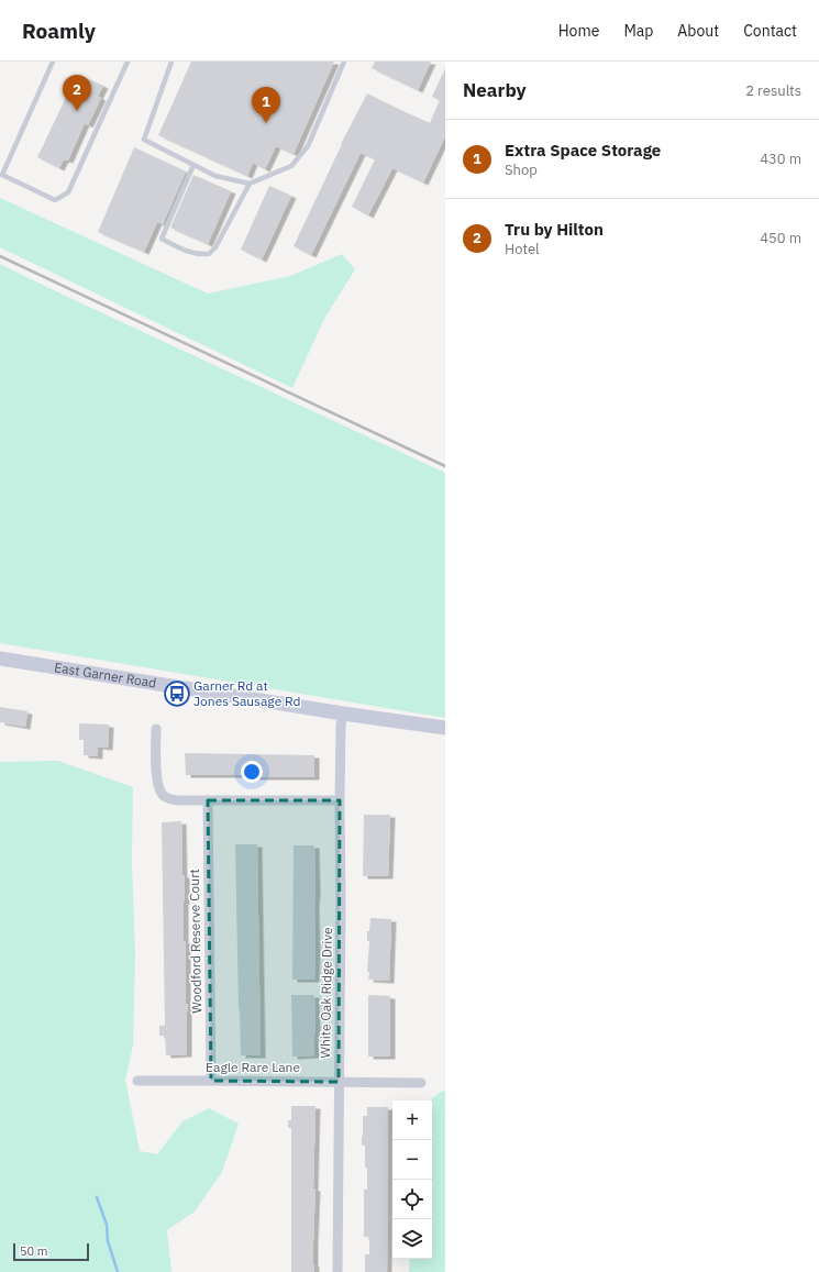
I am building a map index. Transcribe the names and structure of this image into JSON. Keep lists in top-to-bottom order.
{
  "streets": {
    "main road": ["East Garner Road"],
    "street": ["Woodford Reserve Court", "White Oak Ridge Drive", "Eagle Rare Lane"]
  },
  "crossings": [
    ["East Garner Road", "White Oak Ridge Drive"],
    ["Woodford Reserve Court", "Eagle Rare Lane"],
    ["White Oak Ridge Drive", "Eagle Rare Lane"]
  ],
  "places": {
    "bus stop": ["Garner Rd at Jones Sausage Rd"]
  },
  "scale_bar": "50 m",
  "page": {
    "header": "Roamly",
    "nav": [
      "Home",
      "Map",
      "About",
      "Contact"
    ],
    "heading": ["Nearby", "2 results"],
    "pins": ["2", "1"],
    "list": [
      {
        "mark": "1",
        "name": "Extra Space Storage",
        "note": "Shop",
        "value": "430 m"
      },
      {
        "mark": "2",
        "name": "Tru by Hilton",
        "note": "Hotel",
        "value": "450 m"
      }
    ],
    "map_buttons": ["+", "−"],
    "scale": "50 m"
  }
}
